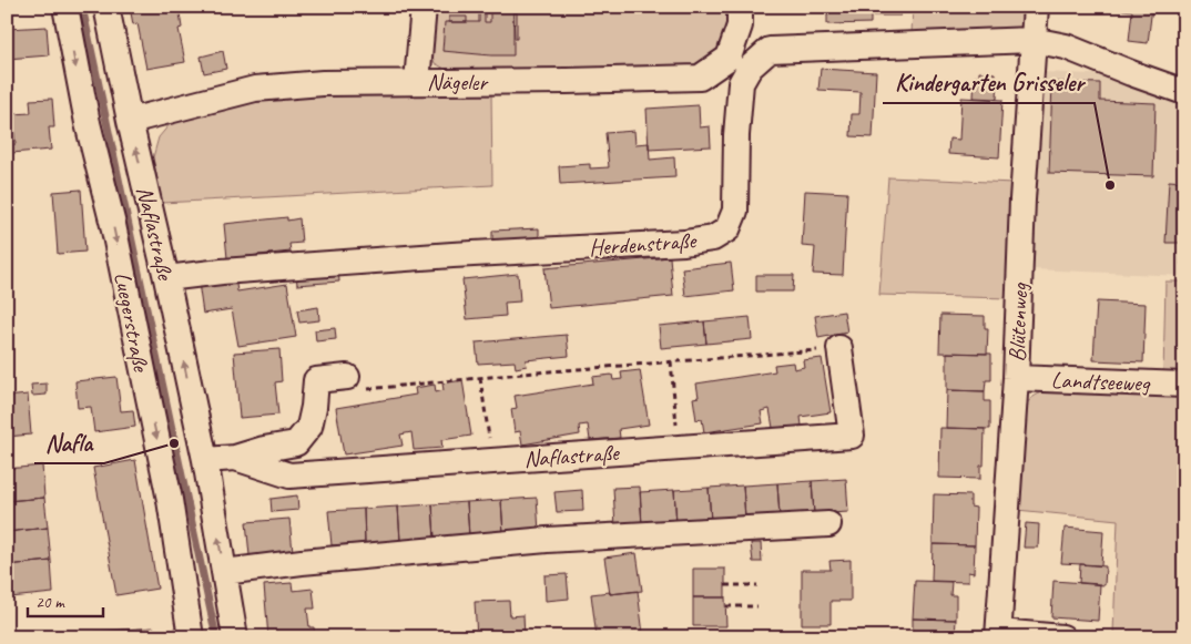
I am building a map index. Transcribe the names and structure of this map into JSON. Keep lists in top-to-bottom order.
{
  "streets": {
    "street": [
      "Nägeler",
      "Naflastraße",
      "Herdenstraße",
      "Luegerstraße",
      "Blütenweg",
      "Landtseeweg"
    ]
  },
  "crossings": [
    ["Nägeler", "Naflastraße"],
    ["Naflastraße", "Herdenstraße"],
    ["Herdenstraße", "Blütenweg"],
    ["Blütenweg", "Landtseeweg"]
  ],
  "one_way": ["Luegerstraße"],
  "places": ["Kindergarten Grisseler", "Nafla"],
  "scale_bar": "20 m"
}
